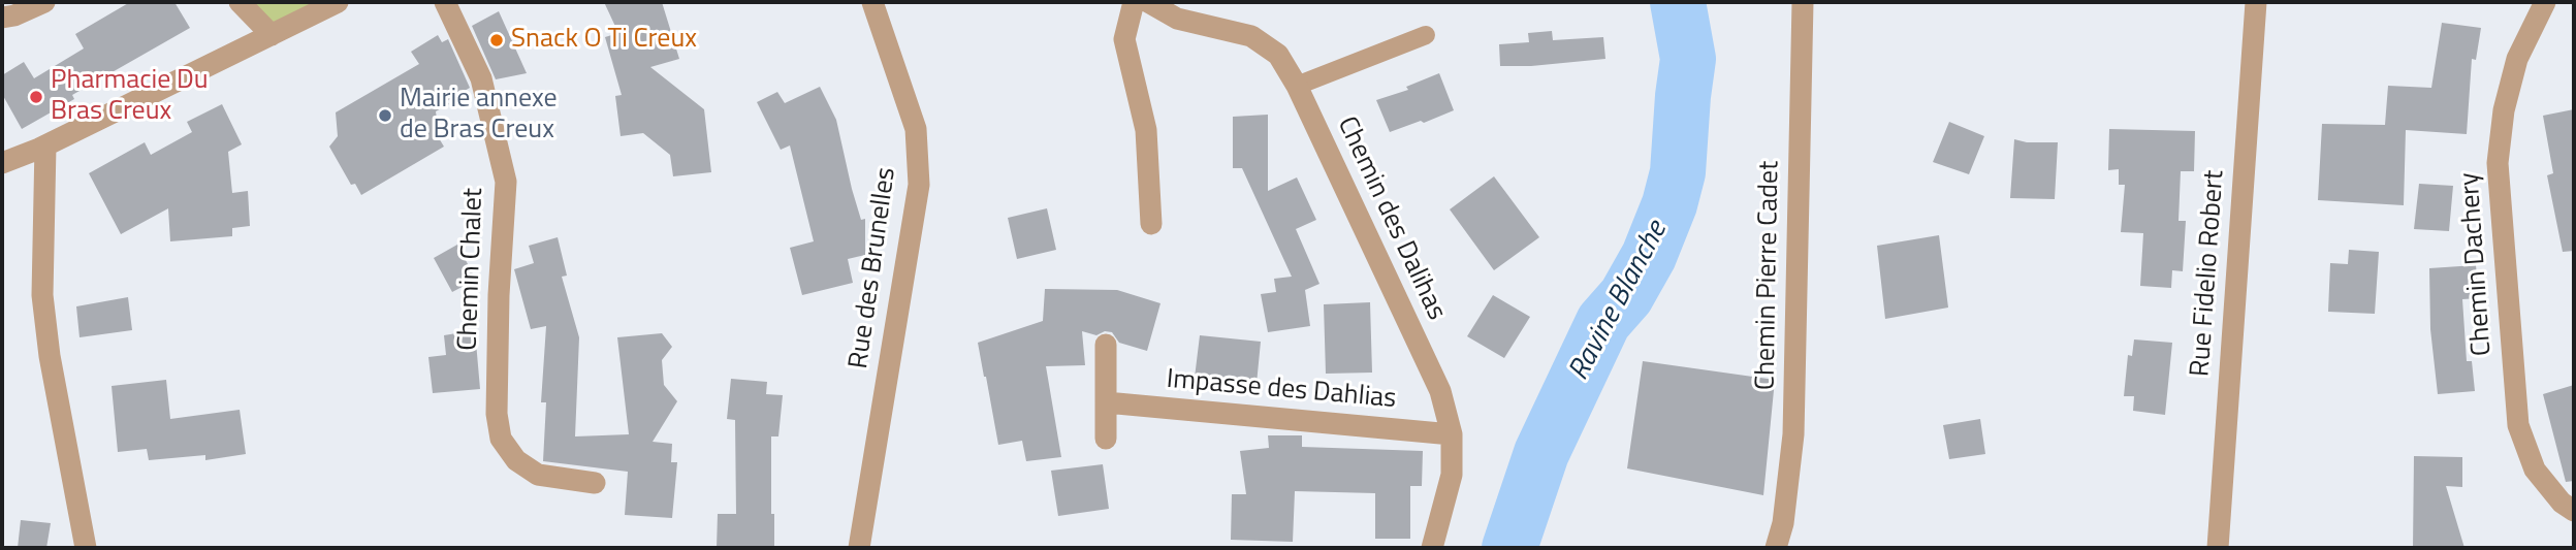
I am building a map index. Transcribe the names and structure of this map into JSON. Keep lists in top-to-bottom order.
{
  "streets": {
    "street": [
      "Chemin des Dalihas",
      "Chemin Dachery",
      "Rue des Brunelles",
      "Chemin Chalet",
      "Rue Fidelio Robert",
      "Chemin Pierre Cadet",
      "Impasse des Dahlias"
    ]
  },
  "crossings": [
    ["Chemin des Dalihas", "Impasse des Dahlias"]
  ],
  "water": ["Ravine Blanche"],
  "places": ["Snack O Ti Creux", "Pharmacie Du Bras Creux", "Mairie annexe de Bras Creux"]
}
